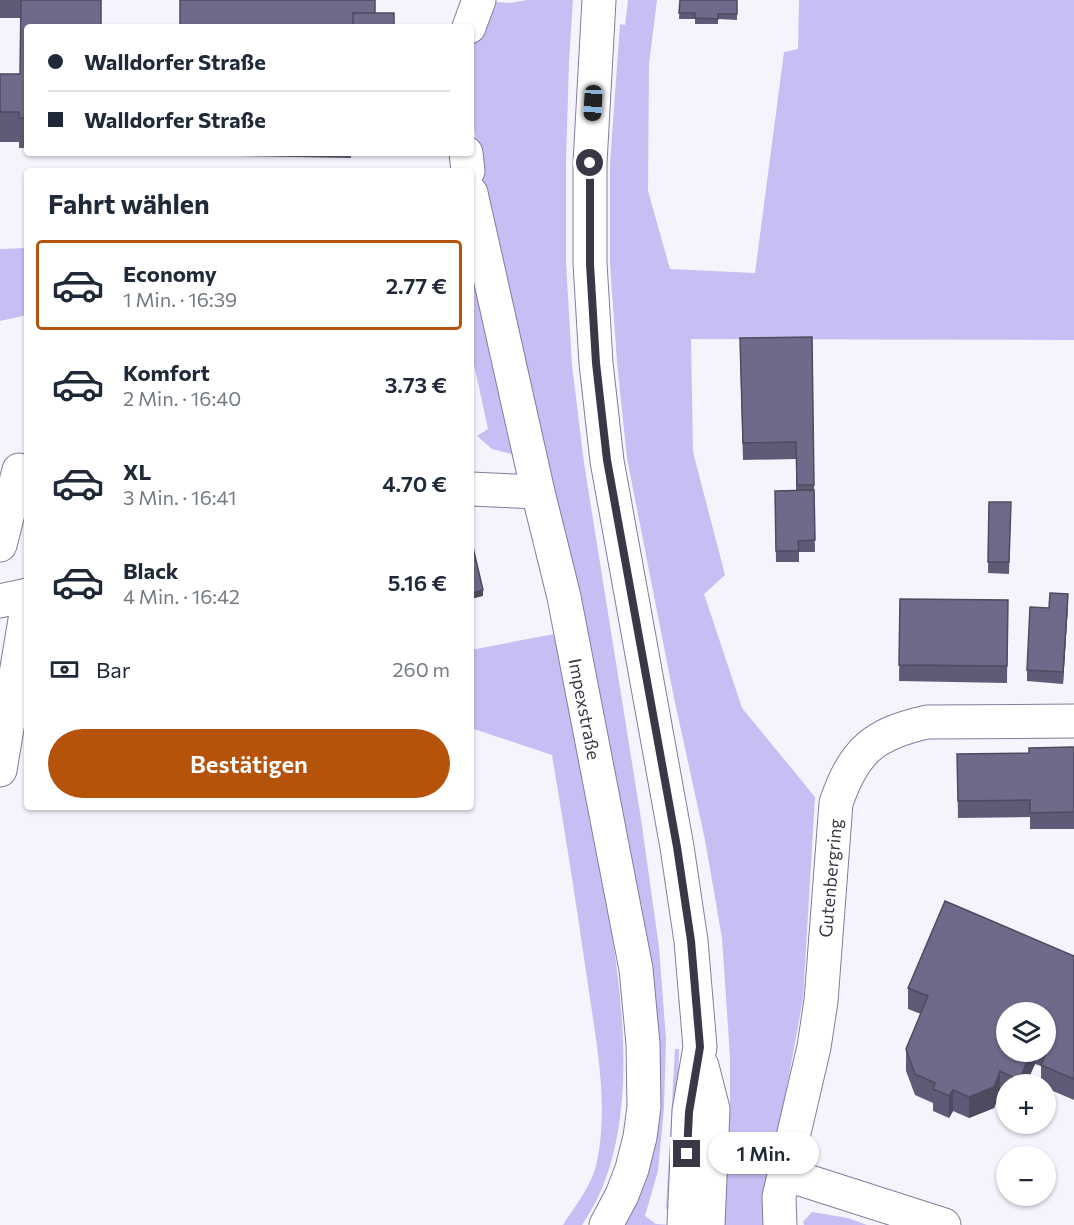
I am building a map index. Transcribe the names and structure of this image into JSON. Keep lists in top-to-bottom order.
{
  "streets": {
    "street": ["Impexstraße", "Gutenbergring"]
  },
  "page": {
    "banner": ["Walldorfer Straße", "Walldorfer Straße"],
    "heading": "Fahrt wählen",
    "list": [
      {
        "name": "Economy",
        "note": "1 Min. · 16:39",
        "value": "2.77 €"
      },
      {
        "name": "Komfort",
        "note": "2 Min. · 16:40",
        "value": "3.73 €"
      },
      {
        "name": "XL",
        "note": "3 Min. · 16:41",
        "value": "4.70 €"
      },
      {
        "name": "Black",
        "note": "4 Min. · 16:42",
        "value": "5.16 €"
      }
    ],
    "pay": ["Bar", "260 m"],
    "buttons": "Bestätigen",
    "map_buttons": ["+", "−"],
    "bubble": "1 Min."
  }
}
